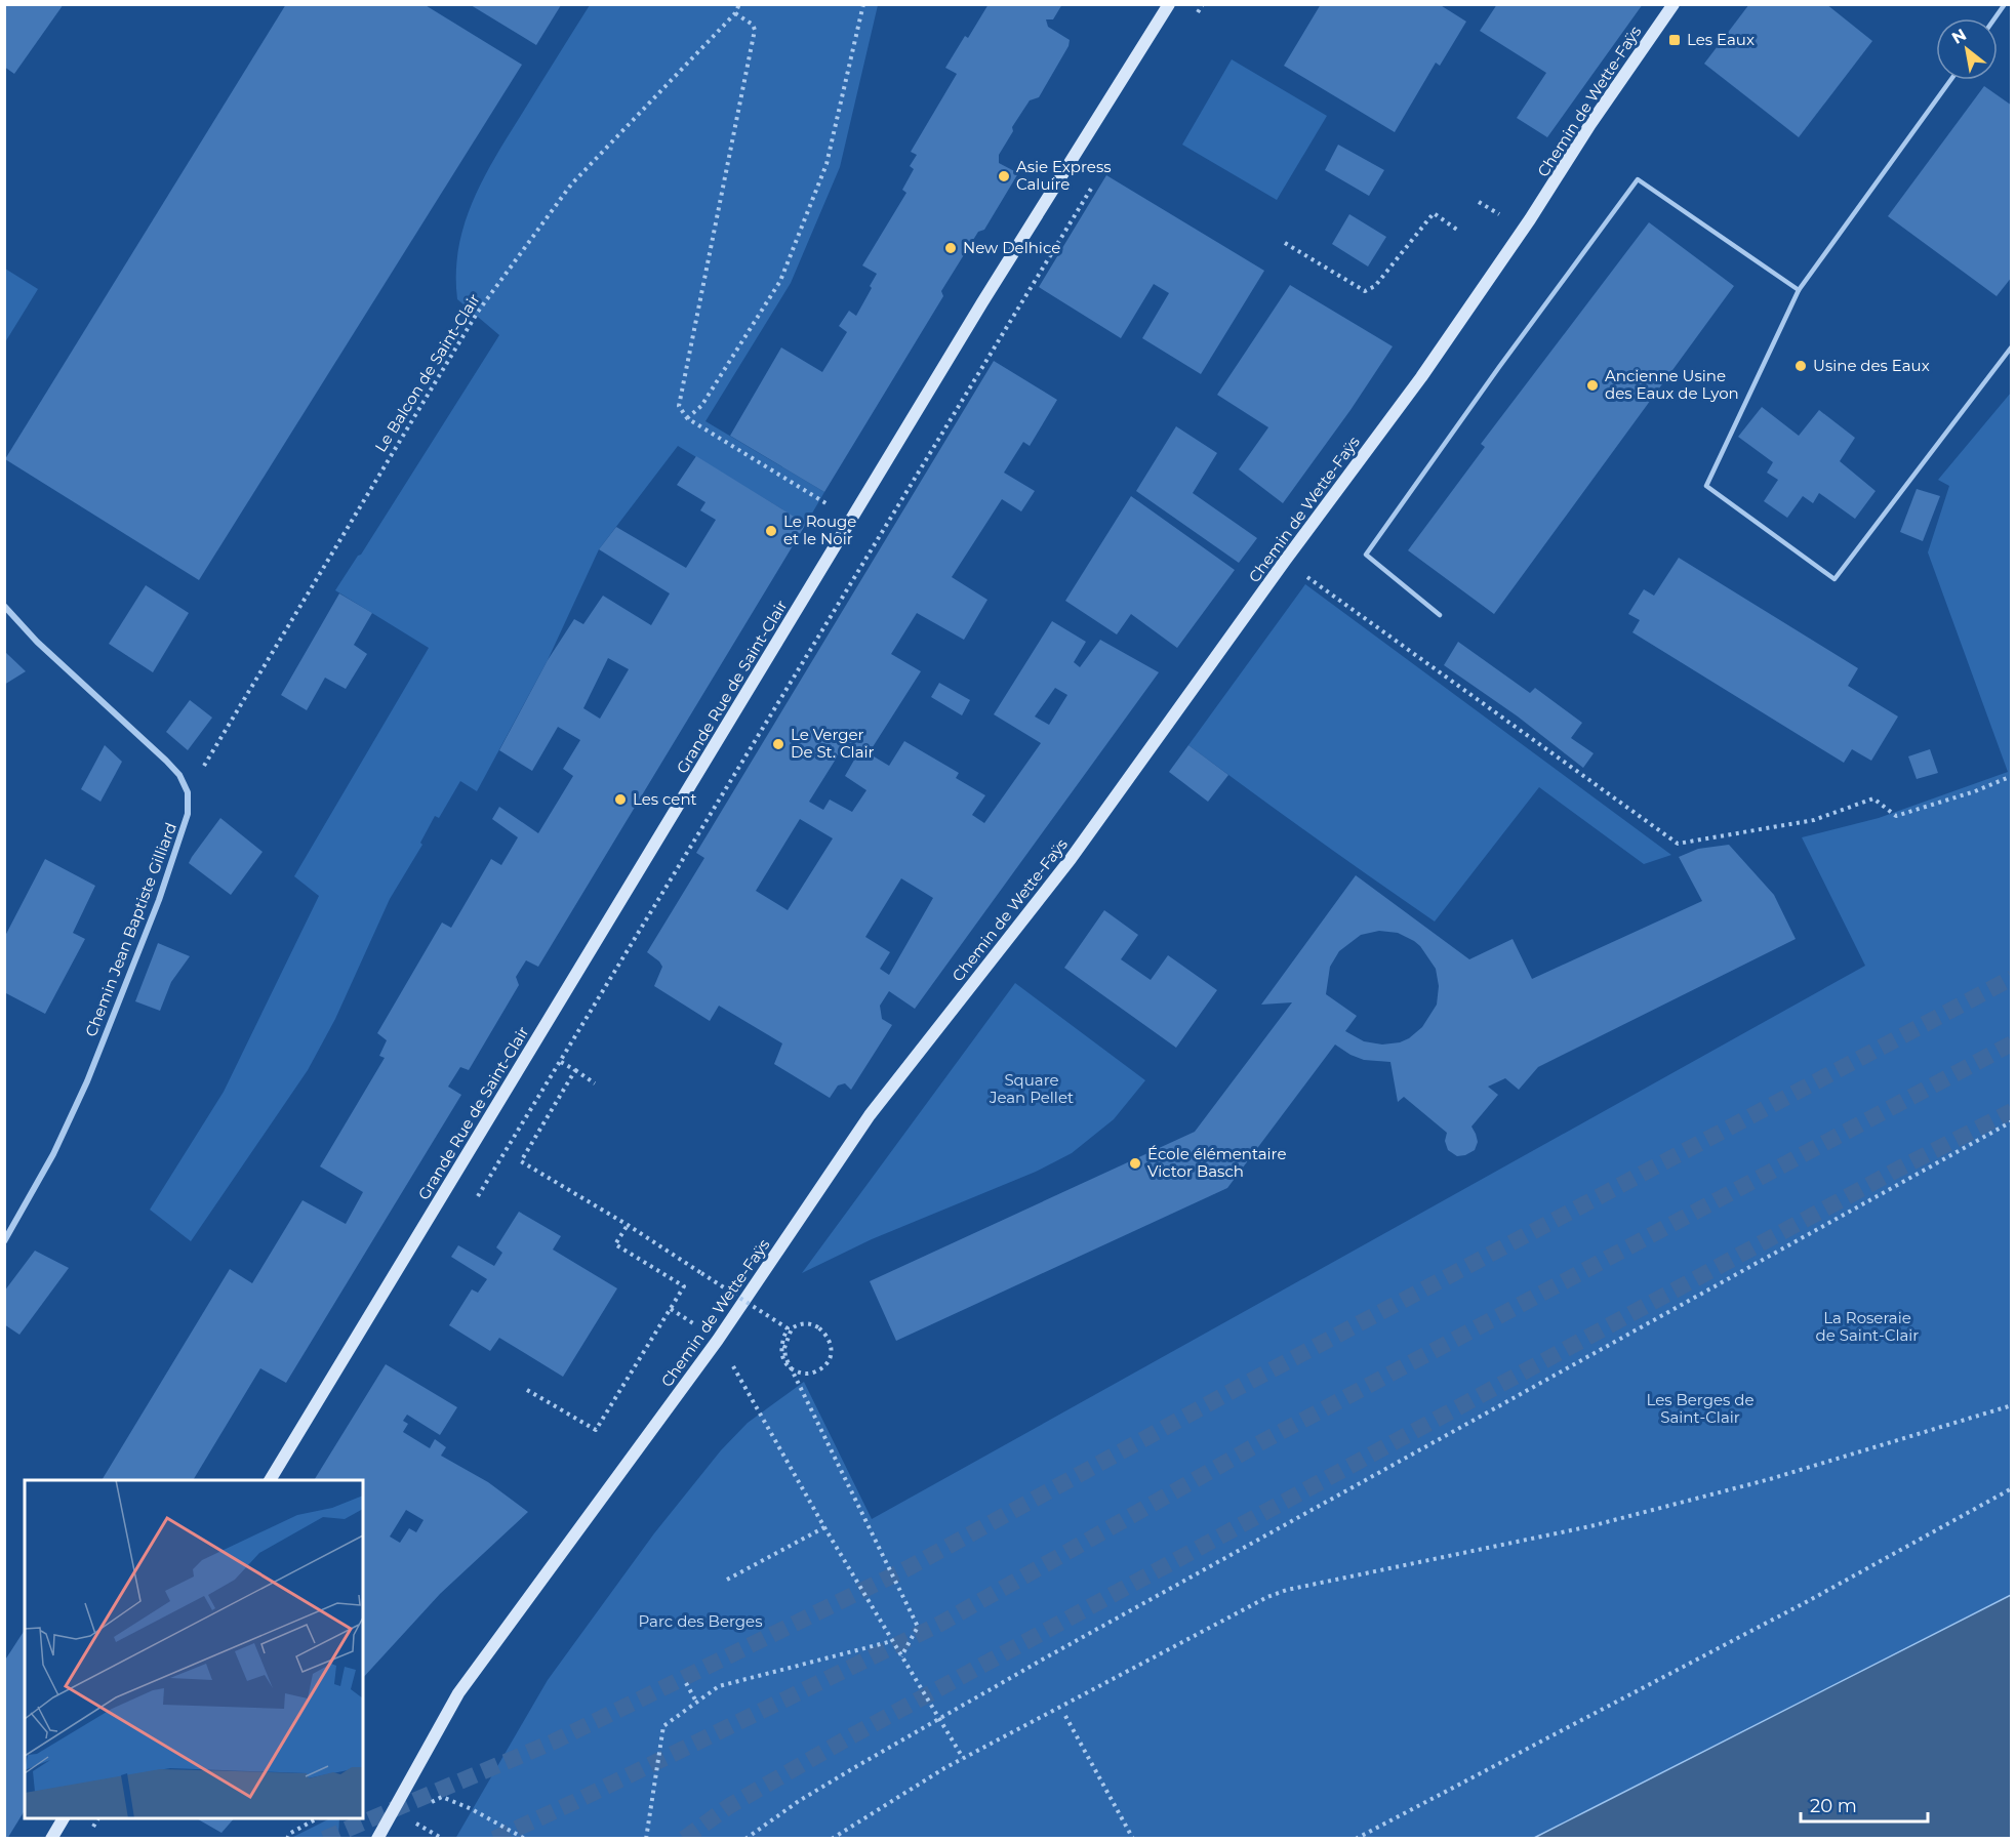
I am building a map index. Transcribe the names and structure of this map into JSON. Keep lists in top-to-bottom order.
{
  "streets": {
    "main road": ["Chemin de Wette-Faÿs", "Grande Rue de Saint-Clair"],
    "street": ["Chemin Jean Baptiste Gilliard"],
    "path": ["Le Balcon de Saint-Clair"]
  },
  "crossings": [
    ["Le Balcon de Saint-Clair", "Chemin Jean Baptiste Gilliard"]
  ],
  "parks": [
    "Square Jean Pellet",
    "La Roseraie de Saint-Clair",
    "Les Berges de Saint-Clair",
    "Parc des Berges"
  ],
  "places": {
    "transit": ["Les Eaux"],
    "other": [
      "Asie Express Caluire",
      "New Delhice",
      "Usine des Eaux",
      "Ancienne Usine des Eaux de Lyon",
      "Le Rouge et le Noir",
      "Le Verger De St. Clair",
      "Les cent",
      "École élémentaire Victor Basch"
    ]
  },
  "scale_bar": "20 m",
  "north": "top left"
}
